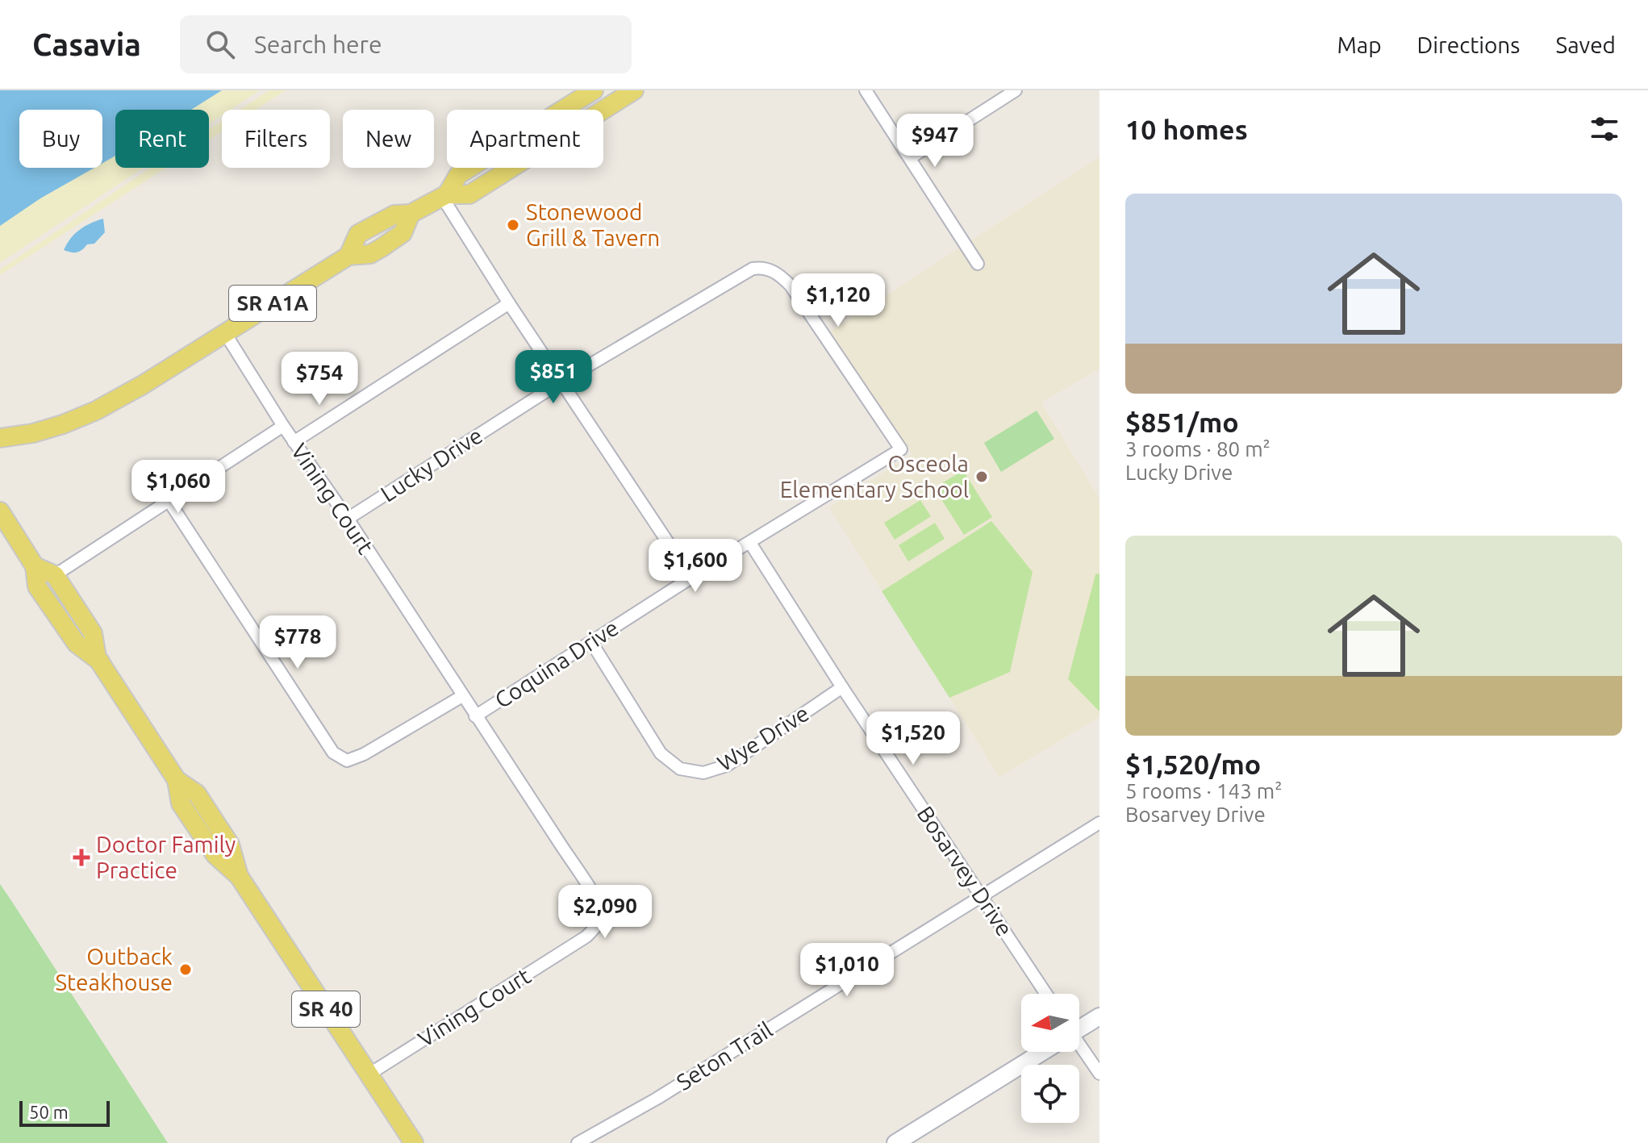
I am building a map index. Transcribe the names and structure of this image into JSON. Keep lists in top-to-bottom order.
{
  "streets": {
    "main road": ["SR A1A", "SR 40"],
    "street": [
      "Lucky Drive",
      "Vining Court",
      "Coquina Drive",
      "Wye Drive",
      "Bosarvey Drive",
      "Seton Trail"
    ]
  },
  "crossings": [
    ["SR A1A", "Vining Court"],
    ["Lucky Drive", "Vining Court"],
    ["Lucky Drive", "Coquina Drive"],
    ["Vining Court", "Coquina Drive"],
    ["Vining Court", "SR 40"],
    ["Coquina Drive", "Wye Drive"],
    ["Coquina Drive", "Bosarvey Drive"],
    ["Wye Drive", "Bosarvey Drive"],
    ["Bosarvey Drive", "Seton Trail"]
  ],
  "places": {
    "other": ["Stonewood Grill & Tavern", "Osceola Elementary School", "Outback Steakhouse"],
    "health": ["Doctor Family Practice"]
  },
  "scale_bar": "50 m",
  "north": "left",
  "page": {
    "header": "Casavia",
    "search": "Search here",
    "nav": ["Map", "Directions", "Saved"],
    "heading": "10 homes",
    "chip": [
      "Buy",
      "Rent",
      "Filters",
      "New",
      "Apartment"
    ],
    "price": [
      "$947",
      "$1,120",
      "$851",
      "$754",
      "$1,060",
      "$1,600",
      "$778",
      "$1,520",
      "$2,090",
      "$1,010"
    ],
    "list": [
      {
        "name": "$851/mo",
        "note": "3 rooms · 80 m² · Lucky Drive"
      },
      {
        "name": "$1,520/mo",
        "note": "5 rooms · 143 m² · Bosarvey Drive"
      }
    ],
    "scale": "50 m"
  }
}
